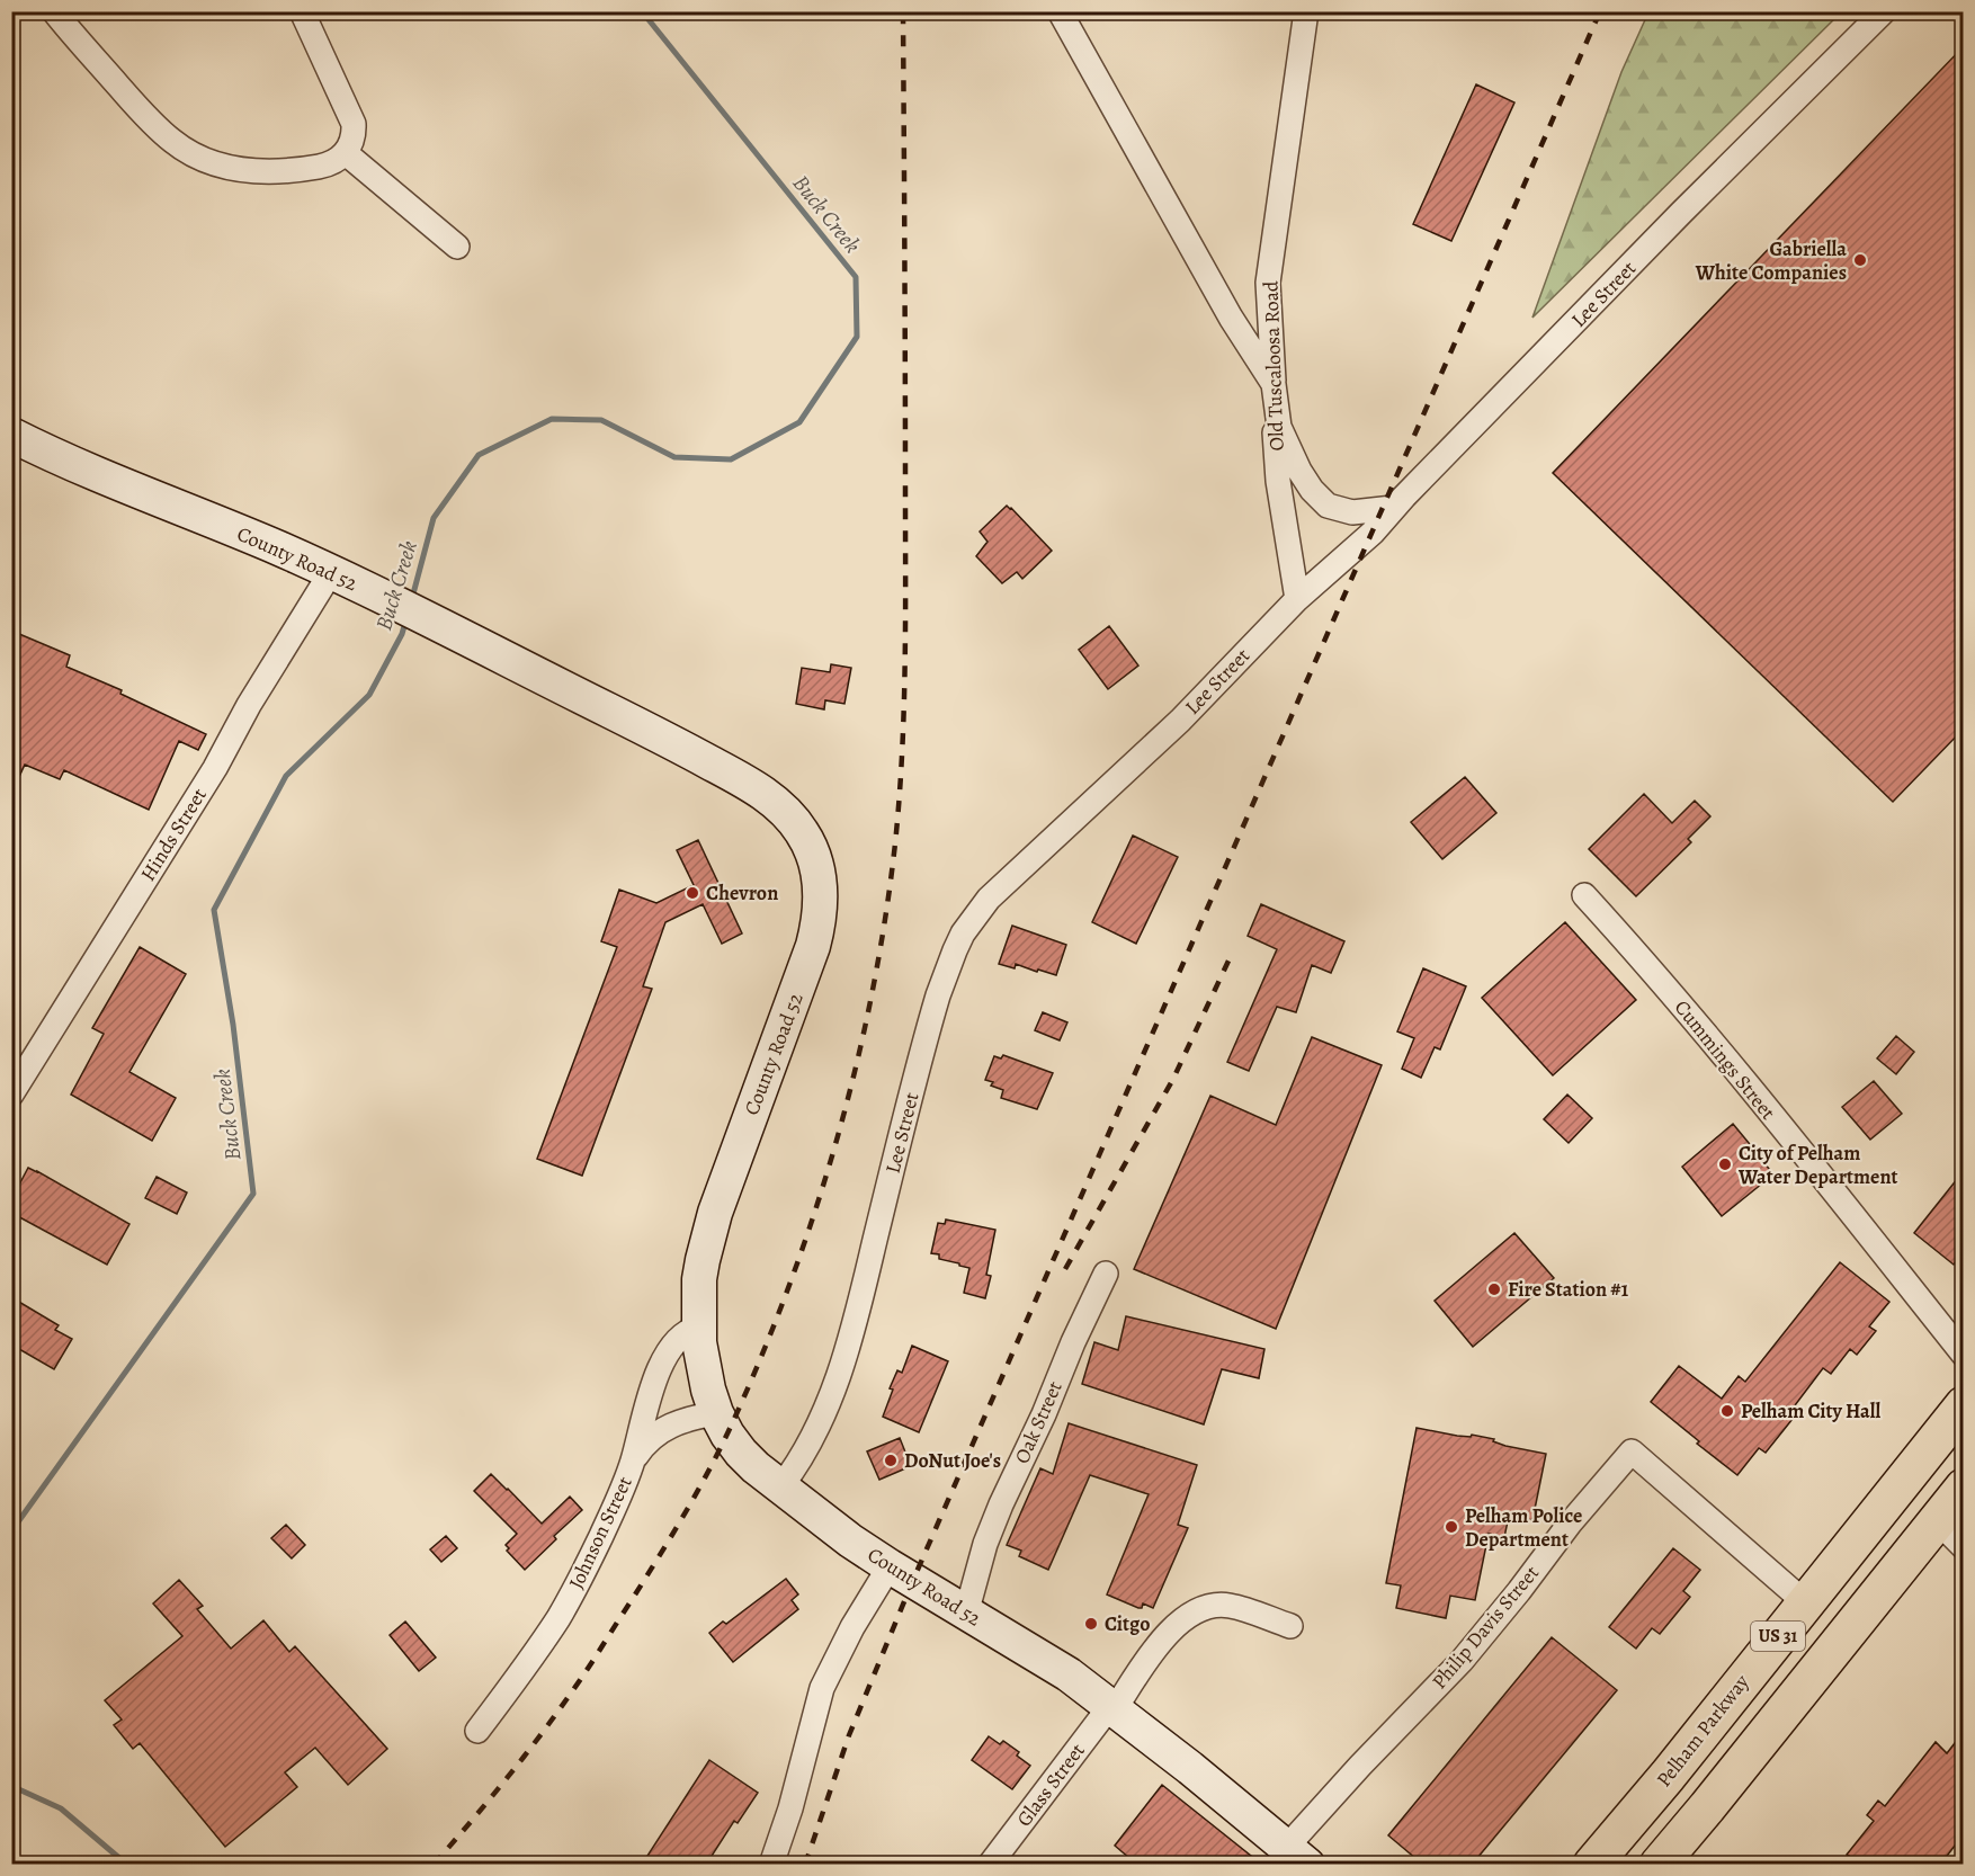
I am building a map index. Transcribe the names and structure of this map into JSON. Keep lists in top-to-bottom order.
{
  "streets": {
    "main road": ["US 31", "Pelham Parkway"],
    "street": [
      "Lee Street",
      "Old Tuscaloosa Road",
      "County Road 52",
      "Hinds Street",
      "Cummings Street",
      "Oak Street",
      "Johnson Street",
      "Philip Davis Street",
      "Glass Street"
    ]
  },
  "crossings": [
    ["Lee Street", "Old Tuscaloosa Road"],
    ["Lee Street", "County Road 52"],
    ["County Road 52", "Hinds Street"],
    ["County Road 52", "Oak Street"],
    ["County Road 52", "Johnson Street"],
    ["County Road 52", "Philip Davis Street"],
    ["County Road 52", "Glass Street"],
    ["Philip Davis Street", "Pelham Parkway"]
  ],
  "water": ["Buck Creek"],
  "places": [
    "Gabriella White Companies",
    "Chevron",
    "City of Pelham Water Department",
    "Fire Station #1",
    "Pelham City Hall",
    "DoNut Joe's",
    "Pelham Police Department",
    "Citgo"
  ]
}
